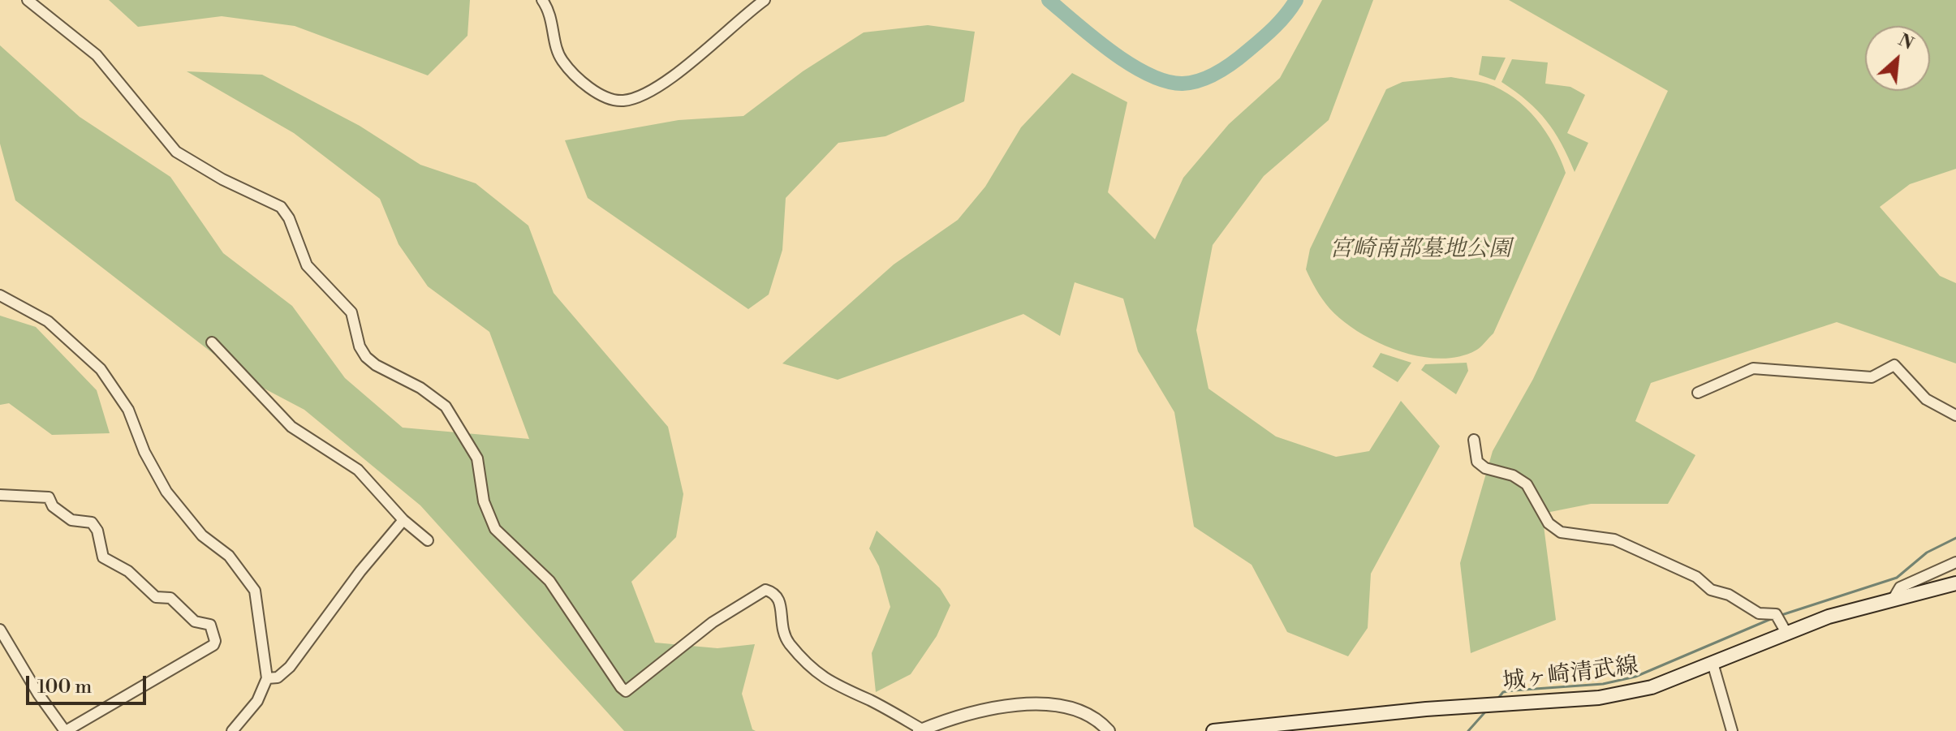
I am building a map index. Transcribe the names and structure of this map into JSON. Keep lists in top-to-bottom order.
{
  "streets": {
    "main road": ["城ヶ崎清武線"]
  },
  "parks": ["宮崎南部墓地公園"],
  "scale_bar": "100 m",
  "north": "top right"
}
